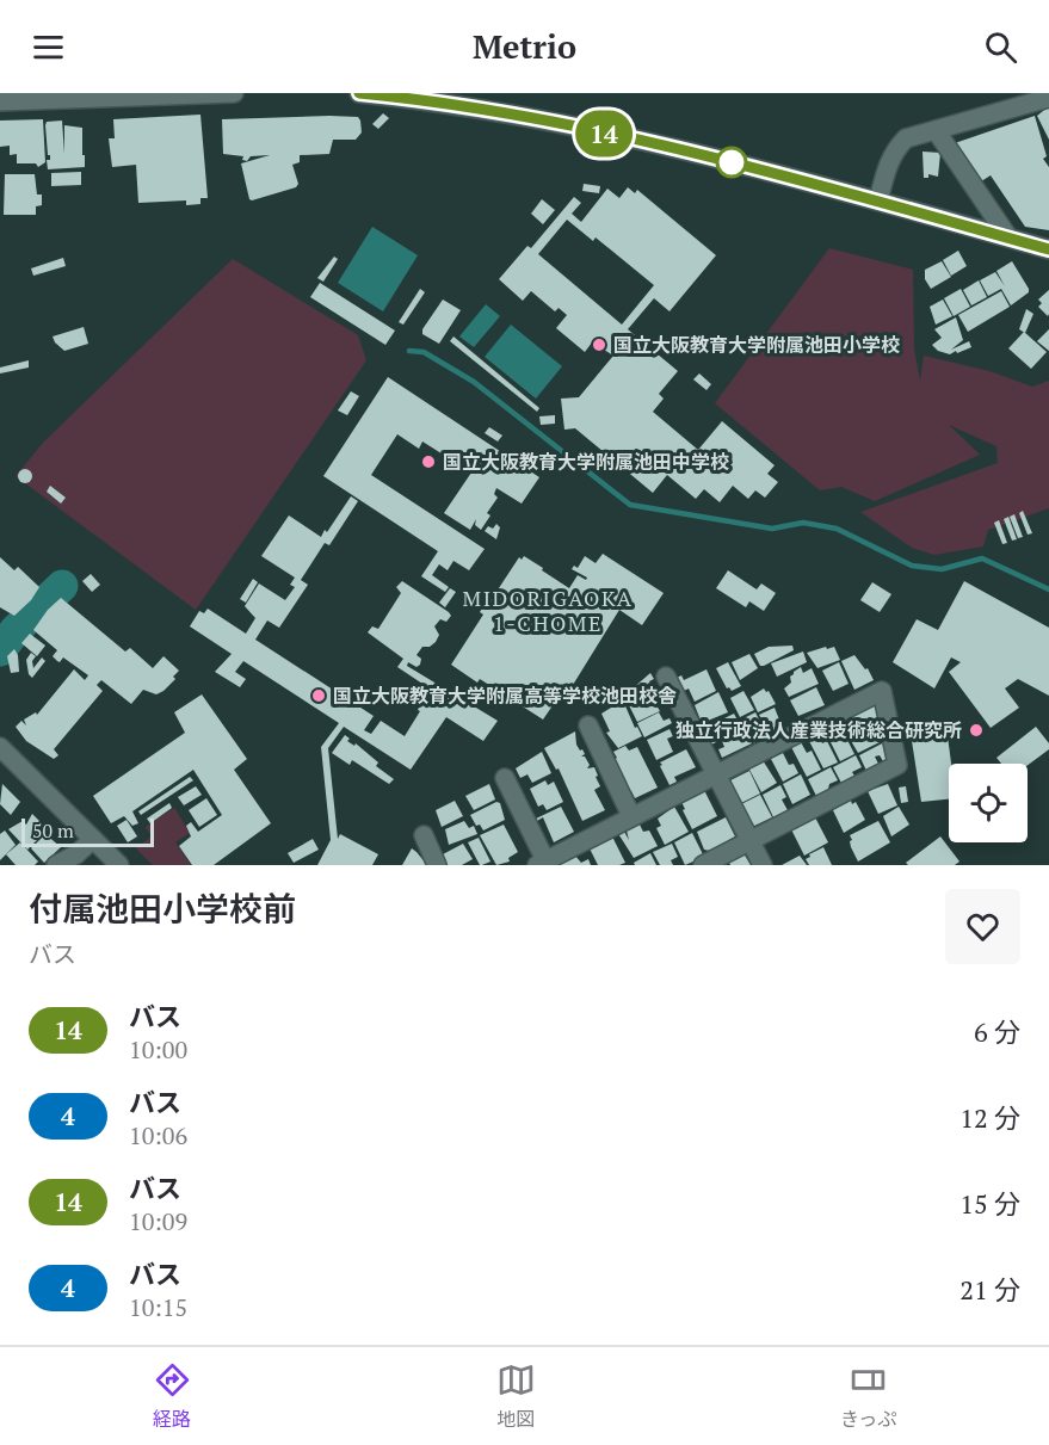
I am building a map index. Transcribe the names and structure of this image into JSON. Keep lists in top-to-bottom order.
{
  "districts": ["MIDORIGAOKA 1-CHOME"],
  "places": [
    "国立大阪教育大学附属池田小学校",
    "国立大阪教育大学附属池田中学校",
    "国立大阪教育大学附属高等学校池田校舎",
    "独立行政法人産業技術総合研究所"
  ],
  "lines": ["bus line 14"],
  "scale_bar": "50 m",
  "page": {
    "header": "Metrio",
    "on_map": "14",
    "scale": "50 m",
    "heading": ["付属池田小学校前", "バス"],
    "list": [
      {
        "mark": "14",
        "name": "バス",
        "note": "10:00",
        "value": "6 分"
      },
      {
        "mark": "4",
        "name": "バス",
        "note": "10:06",
        "value": "12 分"
      },
      {
        "mark": "14",
        "name": "バス",
        "note": "10:09",
        "value": "15 分"
      },
      {
        "mark": "4",
        "name": "バス",
        "note": "10:15",
        "value": "21 分"
      }
    ],
    "tabs": ["経路", "地図", "きっぷ"]
  }
}
